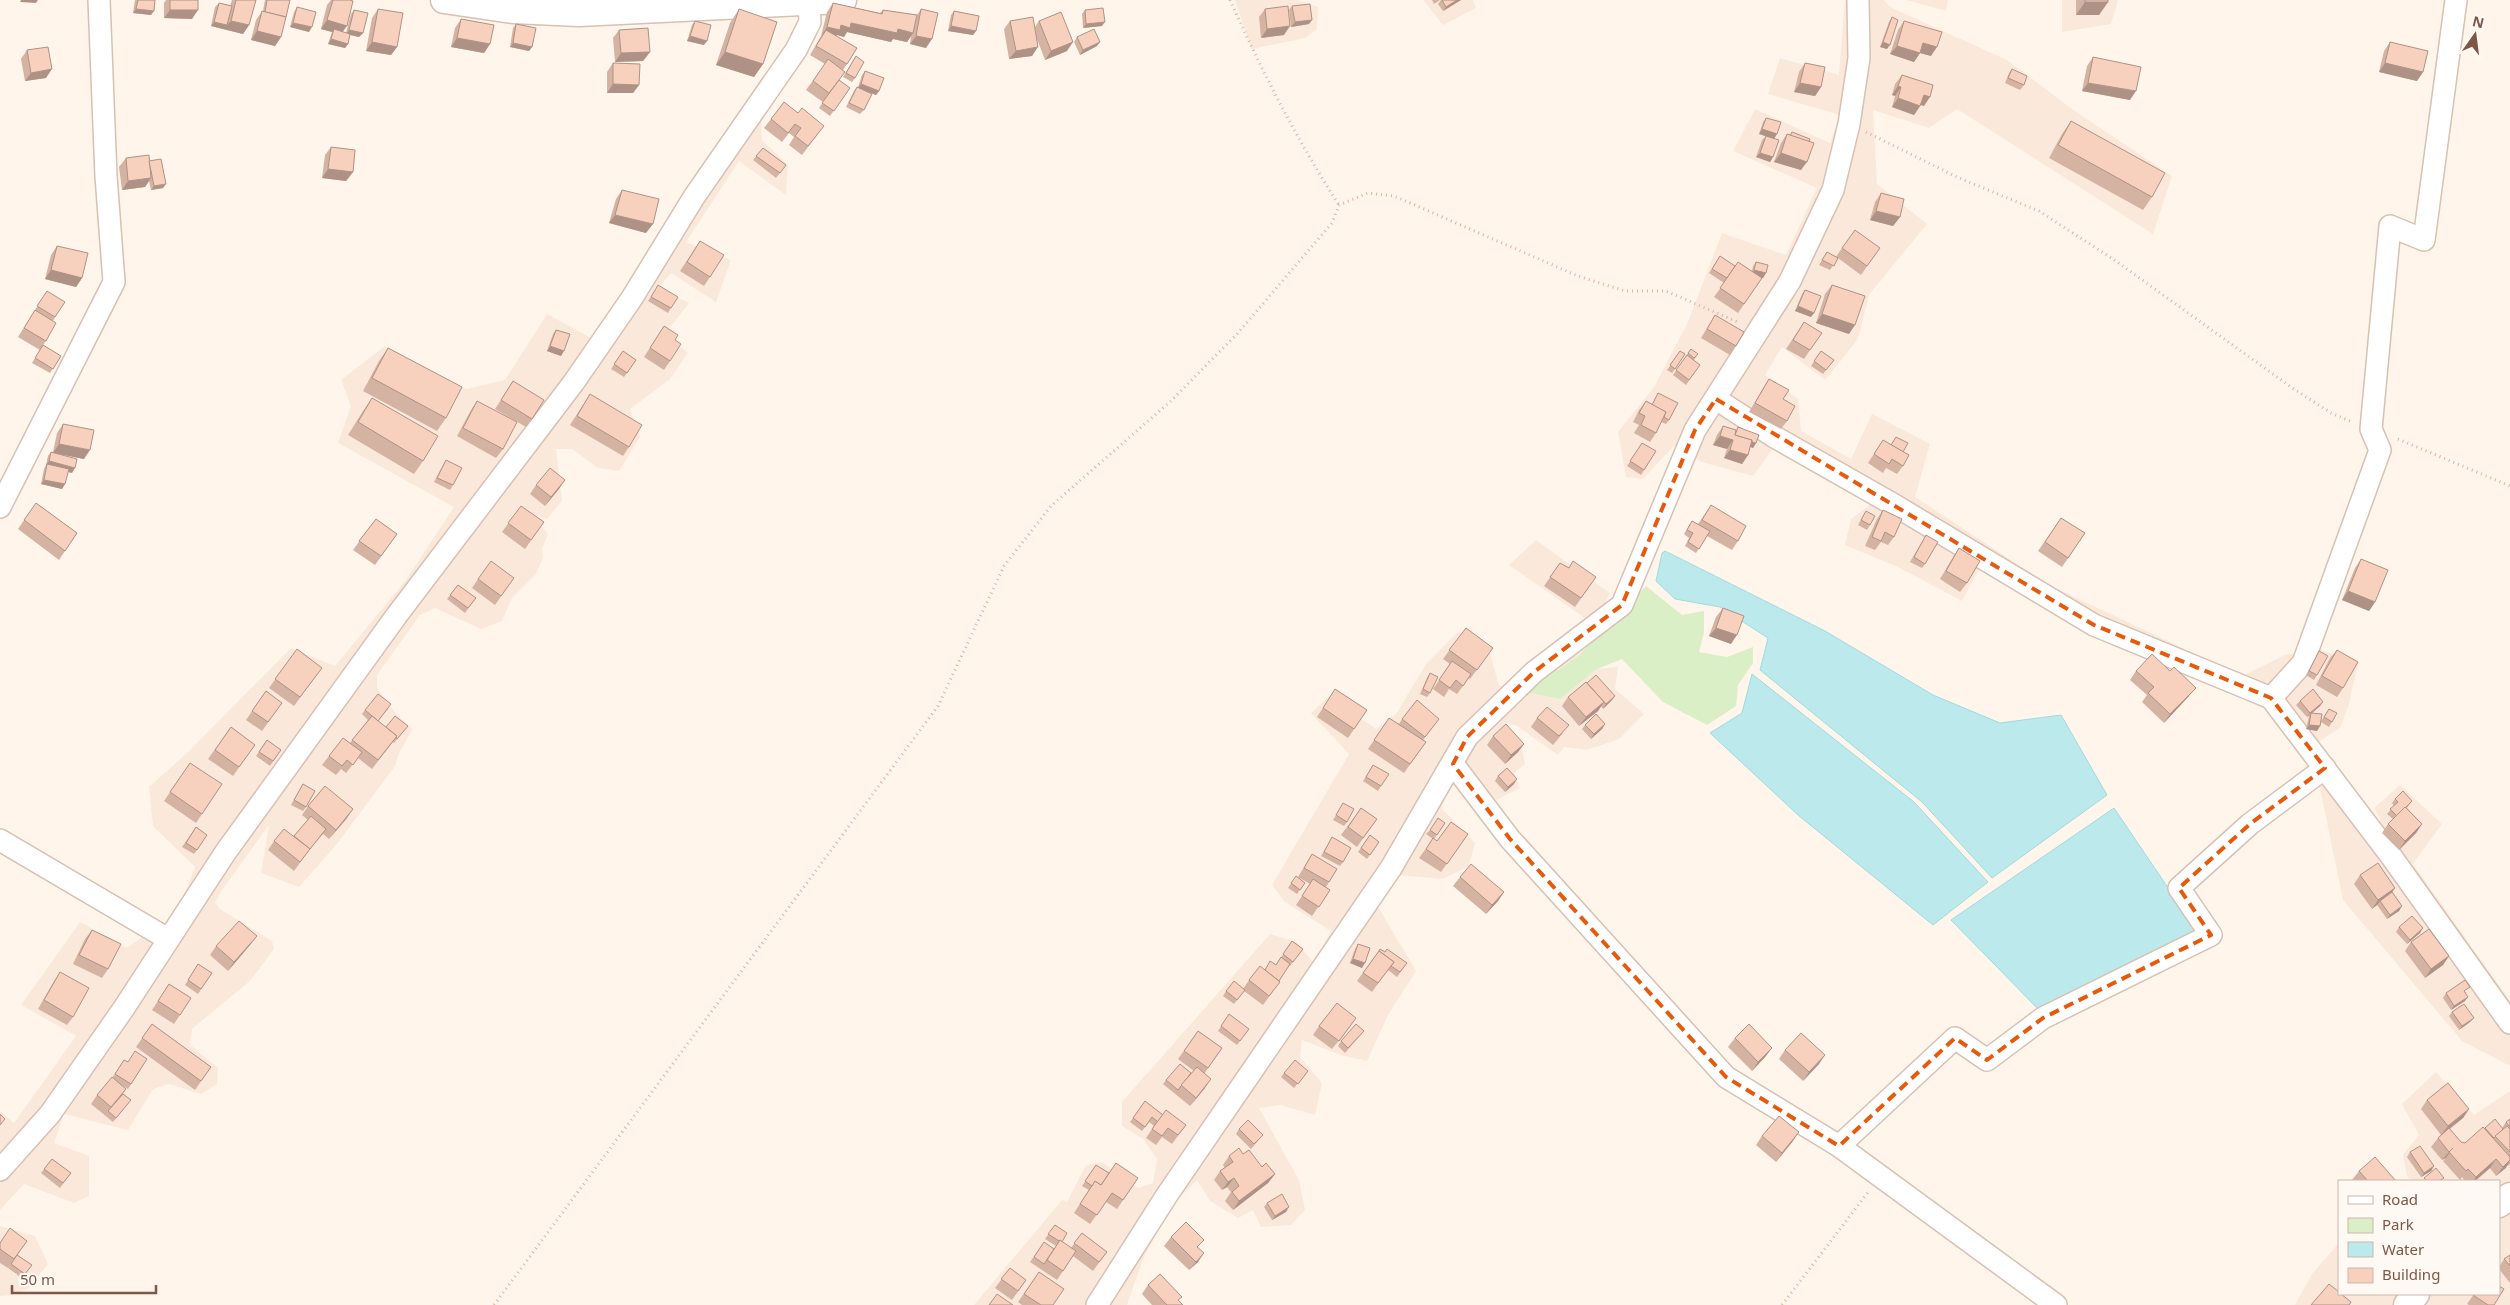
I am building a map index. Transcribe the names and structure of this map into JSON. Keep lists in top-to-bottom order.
{
  "legend": [
    "Road",
    "Park",
    "Water",
    "Building"
  ],
  "scale_bar": "50 m",
  "north": "top"
}
